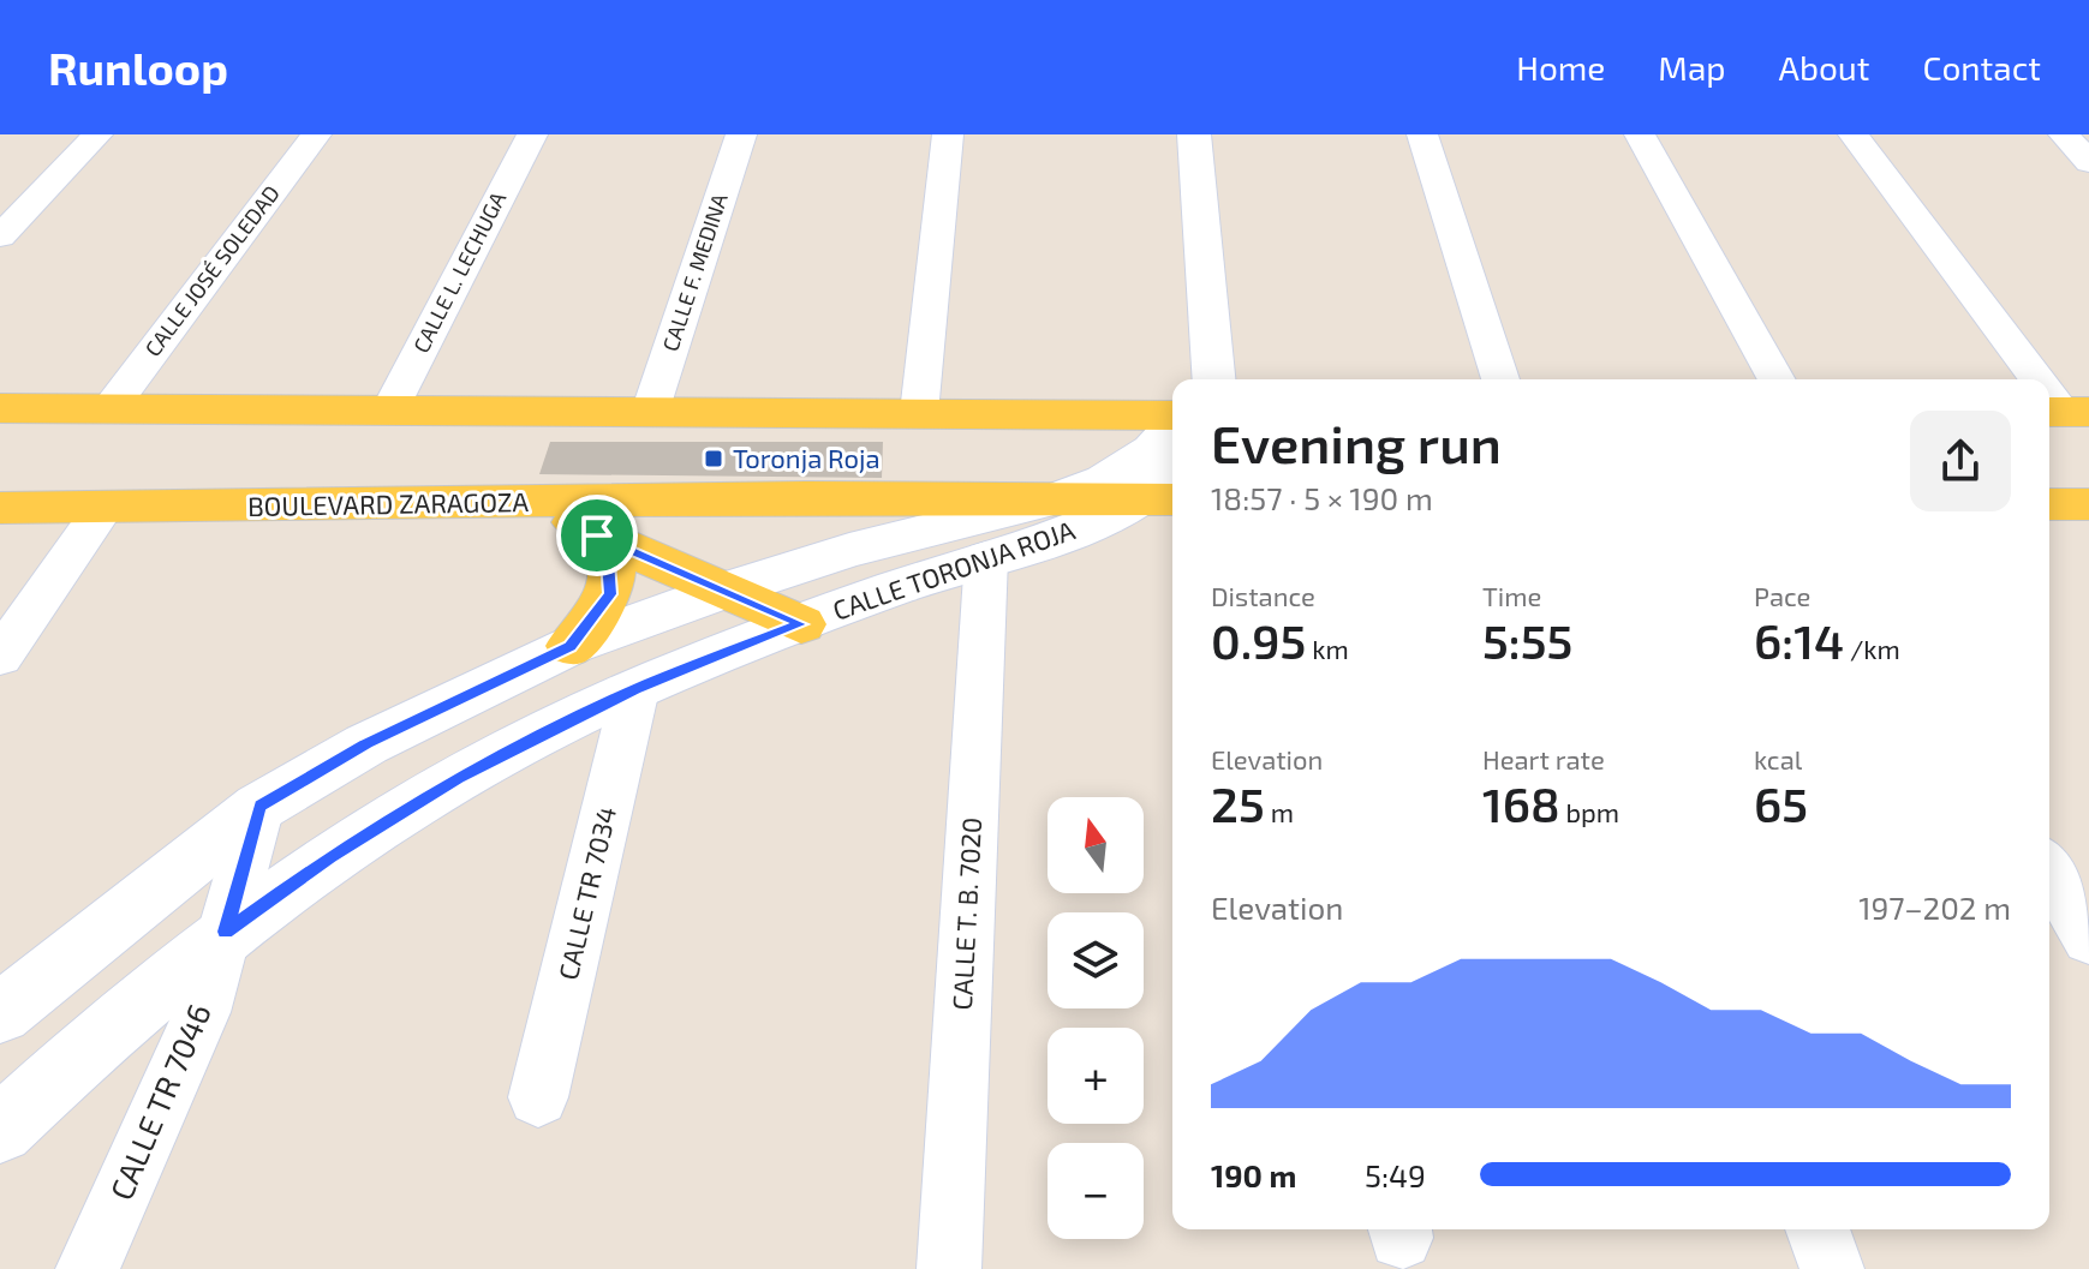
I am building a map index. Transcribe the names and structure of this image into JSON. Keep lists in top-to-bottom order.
{
  "streets": {
    "main road": ["BOULEVARD ZARAGOZA"],
    "street": [
      "CALLE JOSÉ SOLEDAD",
      "CALLE L. LECHUGA",
      "CALLE F. MEDINA",
      "CALLE TORONJA ROJA",
      "CALLE TR 7034",
      "CALLE T. B. 7020",
      "CALLE TR 7046"
    ]
  },
  "crossings": [
    ["BOULEVARD ZARAGOZA", "CALLE TORONJA ROJA"],
    ["CALLE TORONJA ROJA", "CALLE TR 7034"],
    ["CALLE TORONJA ROJA", "CALLE T. B. 7020"],
    ["CALLE TORONJA ROJA", "CALLE TR 7046"]
  ],
  "places": {
    "transit": ["Toronja Roja"]
  },
  "north": "top",
  "page": {
    "header": "Runloop",
    "nav": [
      "Home",
      "Map",
      "About",
      "Contact"
    ],
    "heading": ["Evening run", "18:57 · 5 × 190 m"],
    "stats": [
      ["Distance", "0.95 km"],
      ["Time", "5:55"],
      ["Pace", "6:14 /km"],
      ["Elevation", "25 m"],
      ["Heart rate", "168 bpm"],
      ["kcal", "65"]
    ],
    "map_buttons": ["+", "−"],
    "chart": ["Elevation", "197–202 m"],
    "list": [
      {
        "name": "190 m",
        "note": "5:49"
      }
    ]
  }
}
